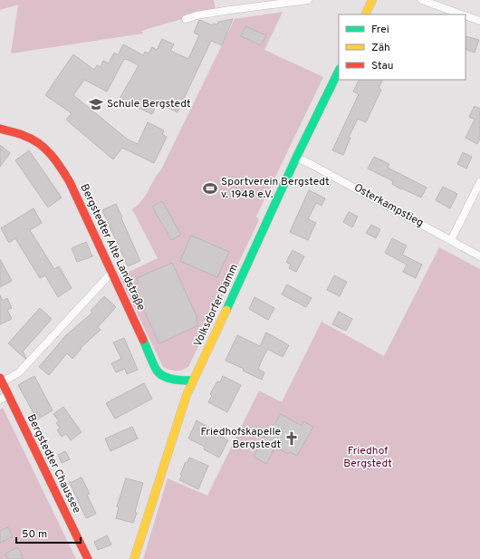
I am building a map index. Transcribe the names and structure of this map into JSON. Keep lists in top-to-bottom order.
{
  "streets": {
    "main road": ["Bergstedter Alte Landstraße", "Volksdorfer Damm", "Bergstedter Chaussee"],
    "street": ["Osterkampstieg"]
  },
  "crossings": [
    ["Osterkampstieg", "Volksdorfer Damm"],
    ["Bergstedter Alte Landstraße", "Volksdorfer Damm"]
  ],
  "parks": ["Friedhof Bergstedt"],
  "places": {
    "school or university": ["Schule Bergstedt"],
    "sports": ["Sportverein Bergstedt v. 1948 e.V."],
    "church": ["Friedhofskapelle Bergstedt"]
  },
  "legend": ["Frei", "Zäh", "Stau"],
  "scale_bar": "50 m"
}
